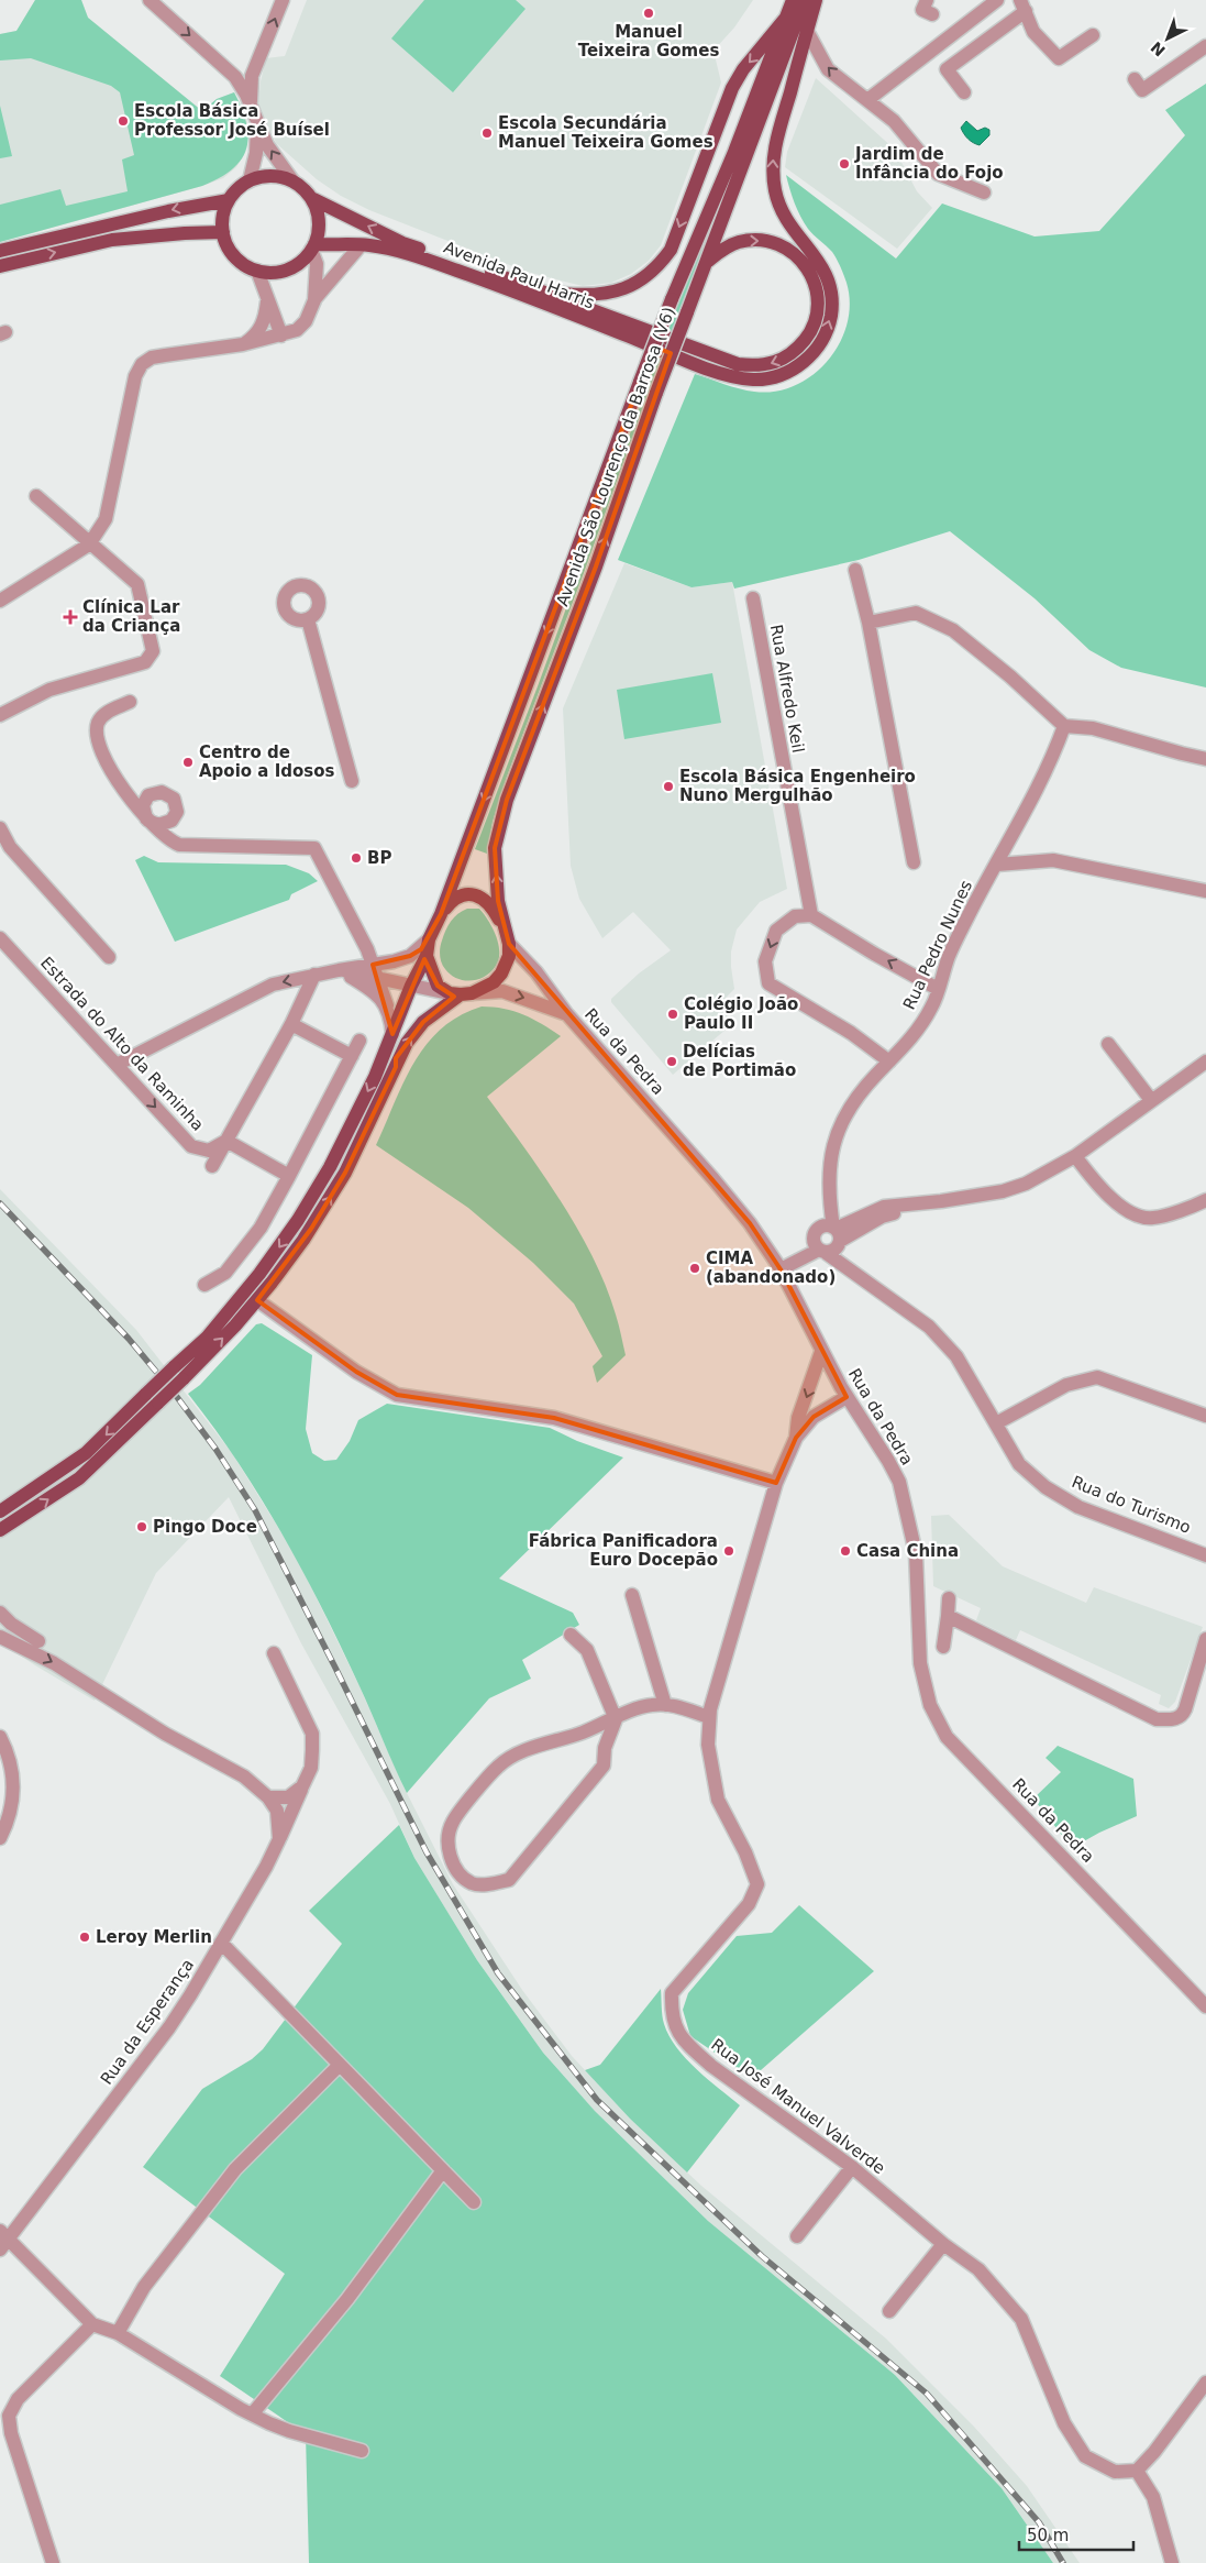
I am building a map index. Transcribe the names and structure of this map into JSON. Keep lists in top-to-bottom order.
{
  "streets": {
    "main road": ["Avenida Paul Harris", "Avenida São Lourenço da Barrosa (V6)"],
    "street": [
      "Rua Alfredo Keil",
      "Rua Pedro Nunes",
      "Estrada do Alto da Raminha",
      "Rua da Pedra",
      "Rua do Turismo",
      "Rua da Esperança",
      "Rua José Manuel Valverde"
    ]
  },
  "crossings": [
    ["Avenida São Lourenço da Barrosa (V6)", "Rua da Pedra"],
    ["Rua Pedro Nunes", "Rua do Turismo"]
  ],
  "one_way": ["Estrada do Alto da Raminha"],
  "places": {
    "other": [
      "Manuel Teixeira Gomes",
      "Escola Básica Professor José Buísel",
      "Escola Secundária Manuel Teixeira Gomes",
      "Jardim de Infância do Fojo",
      "Centro de Apoio a Idosos",
      "Escola Básica Engenheiro Nuno Mergulhão",
      "BP",
      "Colégio João Paulo II",
      "Delícias de Portimão",
      "CIMA (abandonado)",
      "Pingo Doce",
      "Fábrica Panificadora Euro Docepão",
      "Casa China",
      "Leroy Merlin"
    ],
    "health": ["Clínica Lar da Criança"]
  },
  "scale_bar": "50 m",
  "north": "bottom left"
}
